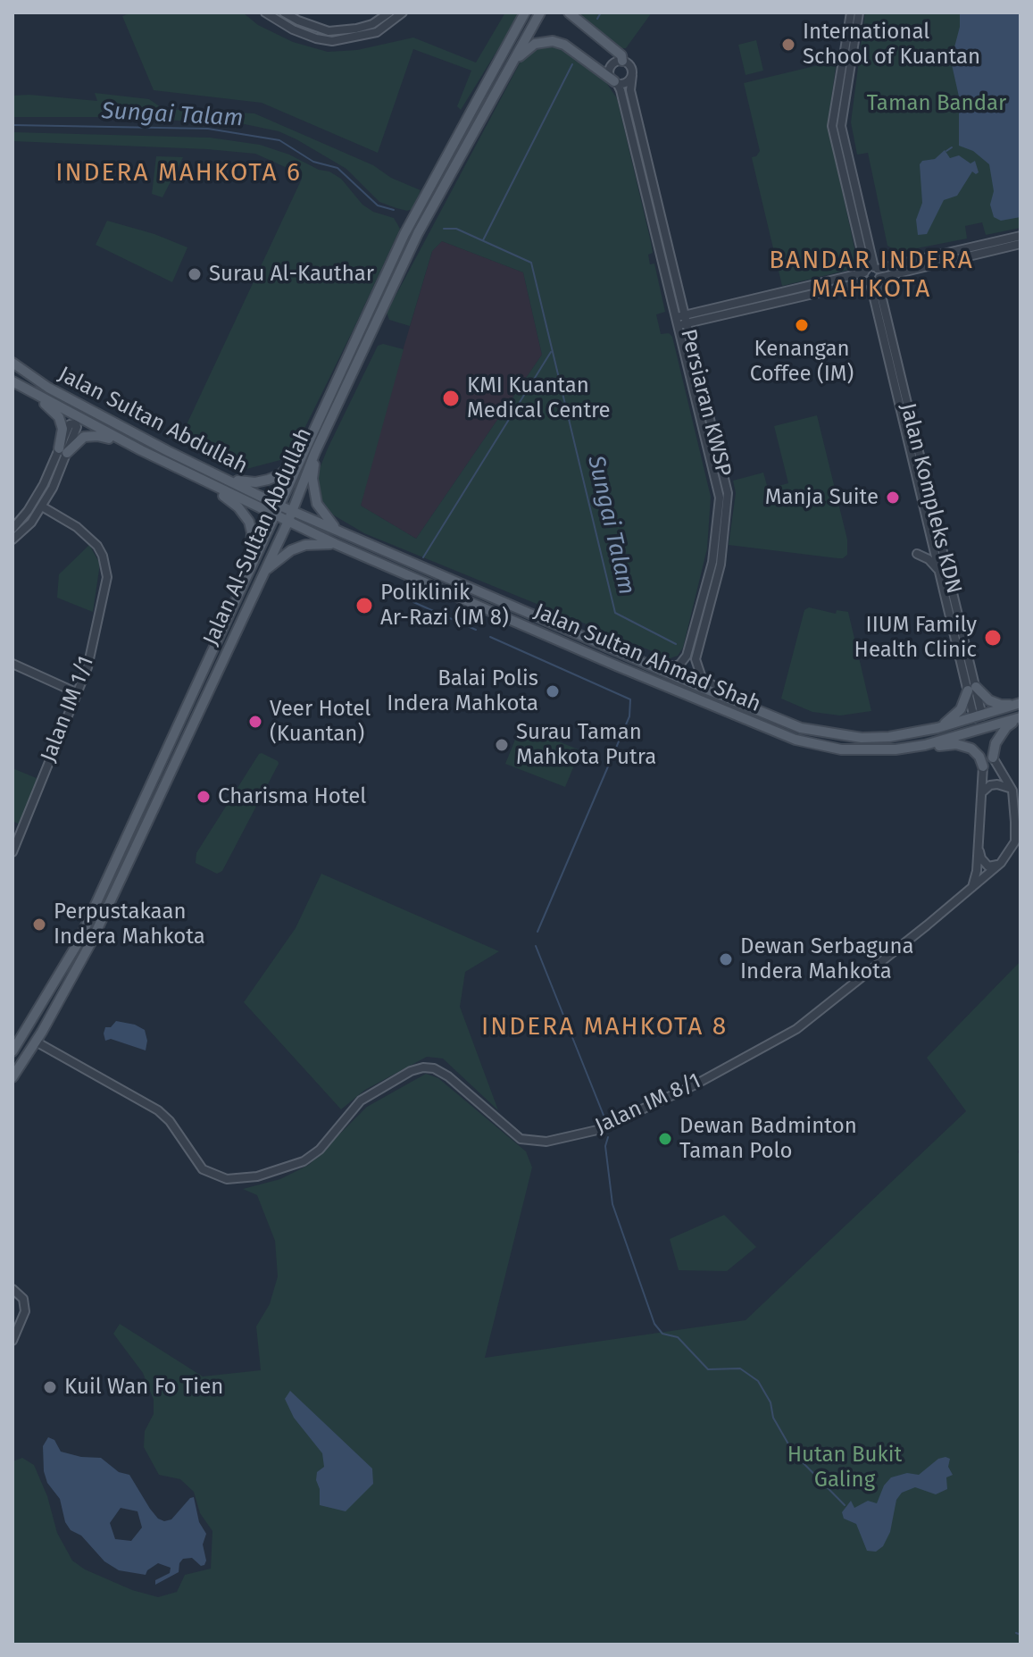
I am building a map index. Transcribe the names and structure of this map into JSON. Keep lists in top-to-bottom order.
{
  "streets": {
    "main road": ["Jalan Sultan Abdullah", "Jalan Al-Sultan Abdullah", "Jalan Sultan Ahmad Shah"],
    "street": [
      "Persiaran KWSP",
      "Jalan Kompleks KDN",
      "Jalan IM 1/1",
      "Jalan IM 8/1"
    ]
  },
  "crossings": [
    ["Persiaran KWSP", "Jalan Sultan Ahmad Shah"],
    ["Jalan Sultan Abdullah", "Jalan Al-Sultan Abdullah"],
    ["Jalan Sultan Abdullah", "Jalan Sultan Ahmad Shah"],
    ["Jalan Kompleks KDN", "Jalan Sultan Ahmad Shah"],
    ["Jalan Al-Sultan Abdullah", "Jalan Sultan Ahmad Shah"],
    ["Jalan Al-Sultan Abdullah", "Jalan IM 8/1"]
  ],
  "districts": ["INDERA MAHKOTA 6", "BANDAR INDERA MAHKOTA", "INDERA MAHKOTA 8"],
  "water": ["Sungai Talam"],
  "parks": ["Taman Bandar", "Hutan Bukit Galing"],
  "places": [
    "International School of Kuantan",
    "Surau Al-Kauthar",
    "Kenangan Coffee (IM)",
    "KMI Kuantan Medical Centre",
    "Manja Suite",
    "Poliklinik Ar-Razi (IM 8)",
    "IIUM Family Health Clinic",
    "Balai Polis Indera Mahkota",
    "Veer Hotel (Kuantan)",
    "Surau Taman Mahkota Putra",
    "Charisma Hotel",
    "Perpustakaan Indera Mahkota",
    "Dewan Serbaguna Indera Mahkota",
    "Dewan Badminton Taman Polo",
    "Kuil Wan Fo Tien"
  ]
}
